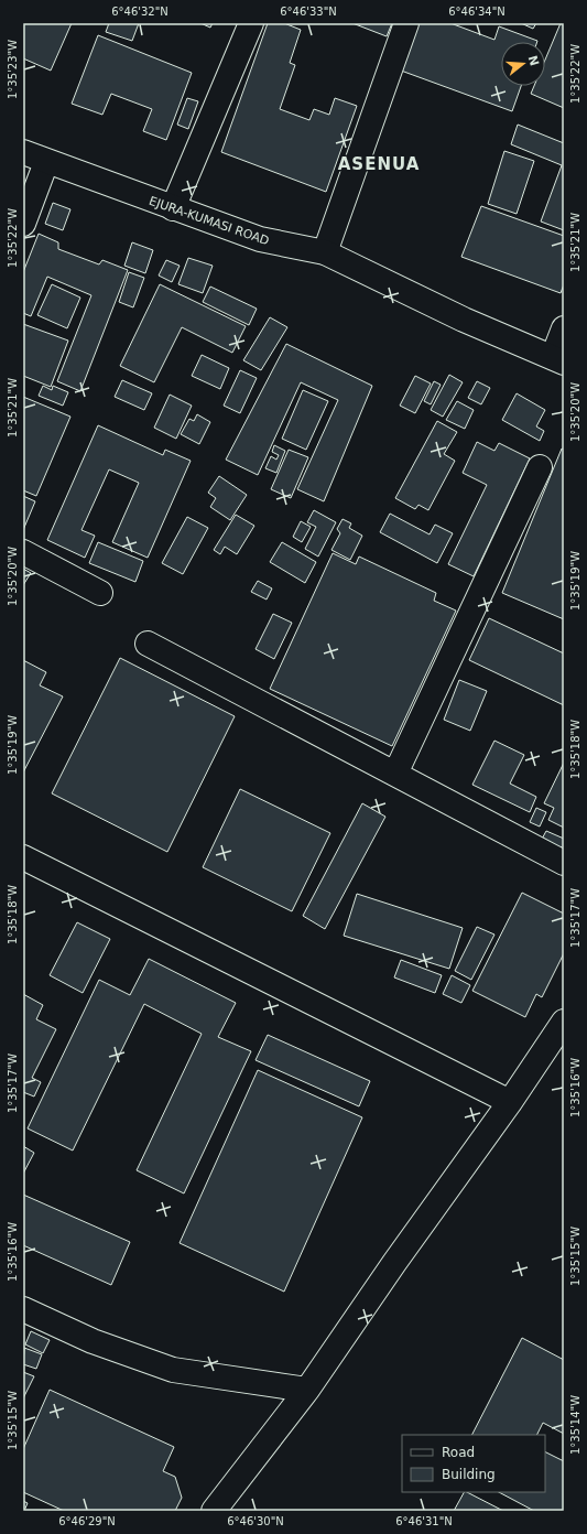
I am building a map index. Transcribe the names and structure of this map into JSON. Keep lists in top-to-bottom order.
{
  "streets": {
    "street": ["EJURA-KUMASI ROAD"]
  },
  "districts": ["ASENUA"],
  "legend": ["Road", "Building"],
  "north": "right",
  "coordinates": [
    "6°46'32\"N",
    "6°46'33\"N",
    "6°46'34\"N",
    "1°35'23\"W",
    "1°35'22\"W",
    "1°35'21\"W",
    "1°35'20\"W",
    "1°35'19\"W",
    "1°35'18\"W",
    "1°35'17\"W",
    "1°35'16\"W",
    "1°35'15\"W",
    "1°35'14\"W",
    "6°46'29\"N",
    "6°46'30\"N",
    "6°46'31\"N"
  ]
}
